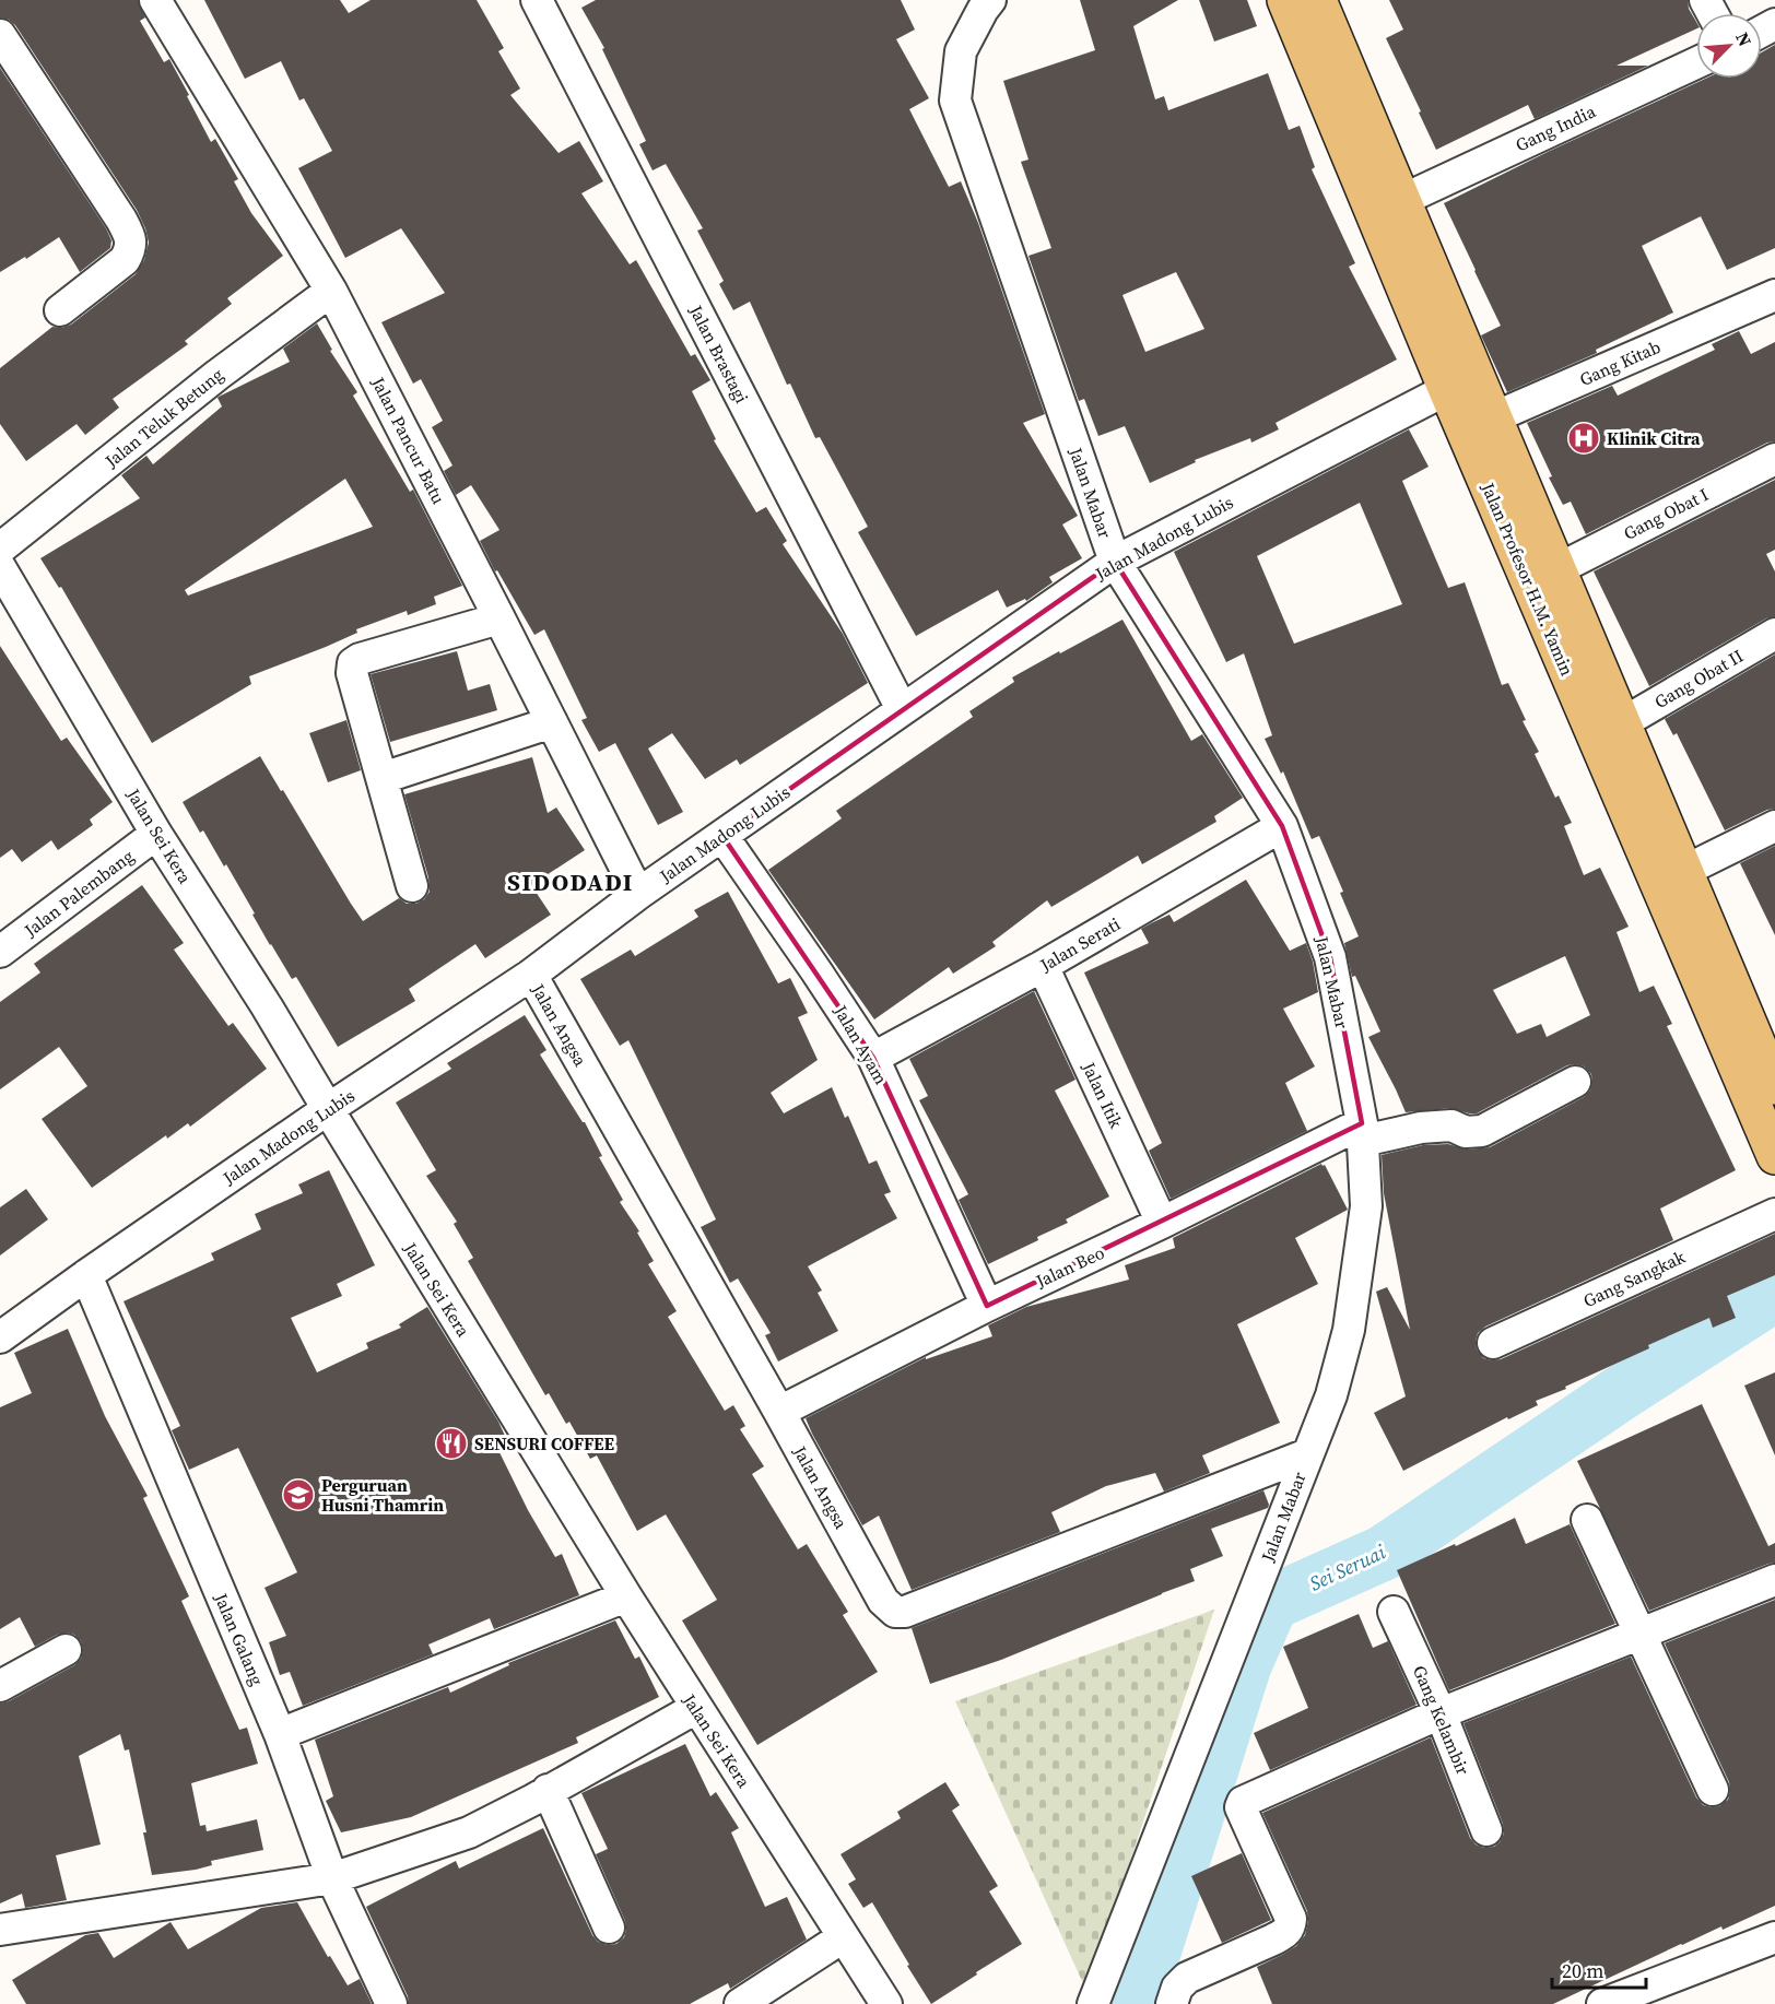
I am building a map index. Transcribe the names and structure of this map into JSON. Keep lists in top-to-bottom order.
{
  "streets": {
    "main road": ["Jalan Profesor H.M. Yamin"],
    "street": [
      "Gang India",
      "Jalan Brastagi",
      "Gang Kitab",
      "Jalan Teluk Betung",
      "Jalan Pancur Batu",
      "Jalan Mabar",
      "Gang Obat I",
      "Jalan Madong Lubis",
      "Gang Obat II",
      "Jalan Sei Kera",
      "Jalan Palembang",
      "Jalan Serati",
      "Jalan Angsa",
      "Jalan Ayam",
      "Jalan Itik",
      "Jalan Beo",
      "Gang Sangkak",
      "Jalan Galang",
      "Gang Kelambir"
    ]
  },
  "crossings": [
    ["Gang India", "Jalan Profesor H.M. Yamin"],
    ["Jalan Brastagi", "Jalan Madong Lubis"],
    ["Gang Kitab", "Jalan Profesor H.M. Yamin"],
    ["Jalan Teluk Betung", "Jalan Pancur Batu"],
    ["Jalan Pancur Batu", "Jalan Madong Lubis"],
    ["Jalan Mabar", "Jalan Madong Lubis"],
    ["Jalan Mabar", "Jalan Serati"],
    ["Jalan Mabar", "Jalan Angsa"],
    ["Jalan Mabar", "Jalan Beo"],
    ["Gang Obat I", "Jalan Profesor H.M. Yamin"],
    ["Jalan Madong Lubis", "Jalan Profesor H.M. Yamin"],
    ["Jalan Madong Lubis", "Jalan Sei Kera"],
    ["Jalan Madong Lubis", "Jalan Angsa"],
    ["Jalan Madong Lubis", "Jalan Ayam"],
    ["Jalan Madong Lubis", "Jalan Galang"],
    ["Jalan Profesor H.M. Yamin", "Gang Obat II"],
    ["Jalan Sei Kera", "Jalan Palembang"],
    ["Jalan Serati", "Jalan Ayam"],
    ["Jalan Serati", "Jalan Itik"],
    ["Jalan Angsa", "Jalan Beo"],
    ["Jalan Ayam", "Jalan Beo"],
    ["Jalan Itik", "Jalan Beo"]
  ],
  "districts": ["SIDODADI"],
  "water": ["Sei Seruai"],
  "places": {
    "hospital": ["Klinik Citra"],
    "restaurant": ["SENSURI COFFEE"],
    "school or university": ["Perguruan Husni Thamrin"]
  },
  "scale_bar": "20 m",
  "north": "top right"
}
